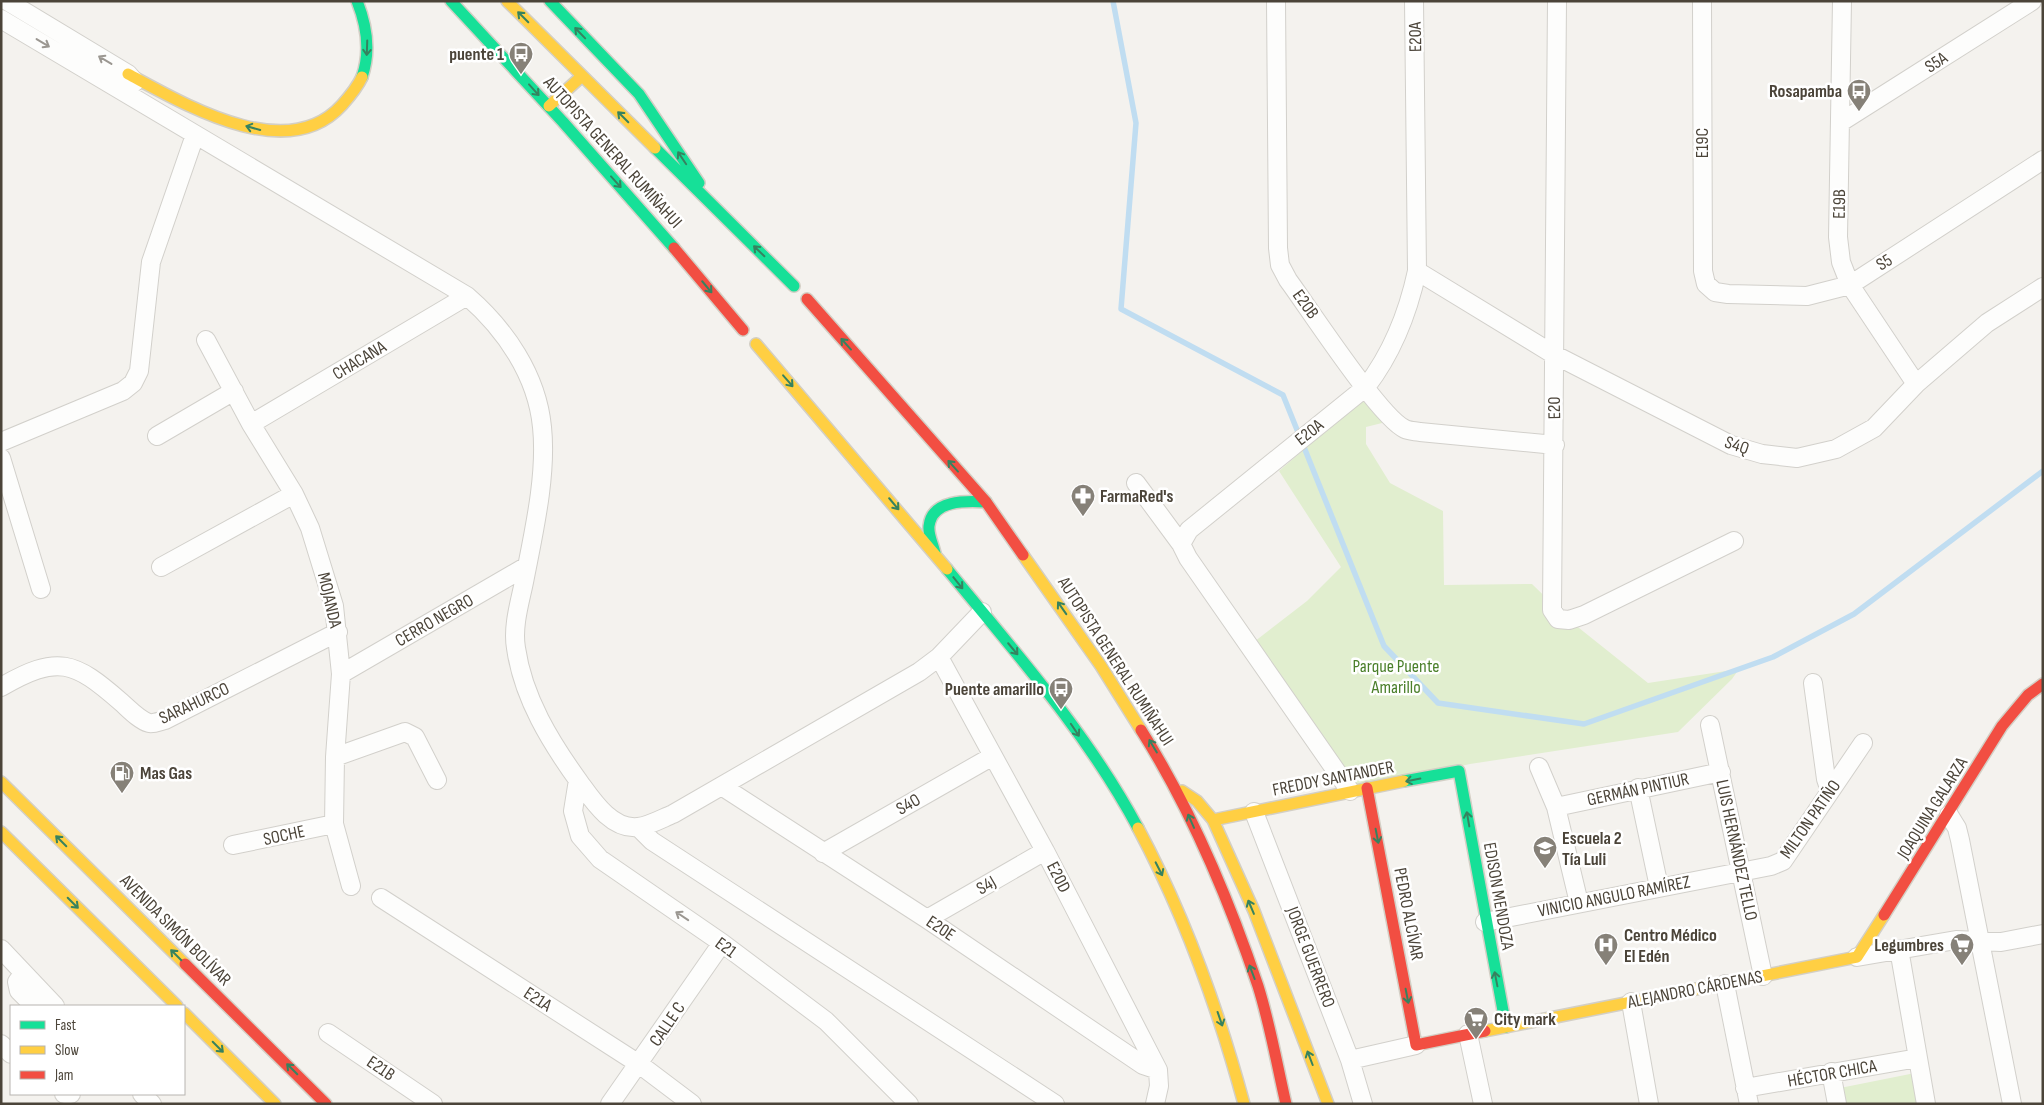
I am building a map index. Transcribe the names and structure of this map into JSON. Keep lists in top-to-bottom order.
{
  "streets": {
    "main road": [
      "AUTOPISTA GENERAL RUMIÑAHUI",
      "FREDDY SANTANDER",
      "JOAQUINA GALARZA",
      "EDISON MENDOZA",
      "PEDRO ALCÍVAR",
      "AVENIDA SIMÓN BOLÍVAR",
      "ALEJANDRO CÁRDENAS"
    ],
    "street": [
      "E20A",
      "S5A",
      "E19C",
      "E19B",
      "S5",
      "E20B",
      "CHACANA",
      "E20",
      "S4Q",
      "MOJANDA",
      "CERRO NEGRO",
      "SARAHURCO",
      "GERMÁN PINTIUR",
      "S4O",
      "MILTON PATIÑO",
      "SOCHE",
      "LUIS HERNÁNDEZ TELLO",
      "E20D",
      "S4J",
      "VINICIO ANGULO RAMÍREZ",
      "E20E",
      "E21",
      "JORGE GUERRERO",
      "E21A",
      "CALLE C",
      "E21B",
      "HÉCTOR CHICA"
    ]
  },
  "crossings": [
    ["E20A", "E20B"],
    ["E20A", "S4Q"],
    ["S5A", "E19B"],
    ["E19C", "S5"],
    ["E19B", "S5"],
    ["E19B", "S4Q"],
    ["E20B", "E20"],
    ["CHACANA", "MOJANDA"],
    ["E20", "S4Q"],
    ["MOJANDA", "CERRO NEGRO"],
    ["MOJANDA", "SARAHURCO"],
    ["MOJANDA", "SOCHE"],
    ["FREDDY SANTANDER", "EDISON MENDOZA"],
    ["FREDDY SANTANDER", "PEDRO ALCÍVAR"],
    ["FREDDY SANTANDER", "JORGE GUERRERO"],
    ["GERMÁN PINTIUR", "LUIS HERNÁNDEZ TELLO"],
    ["S4O", "E20D"],
    ["S4O", "E20E"],
    ["JOAQUINA GALARZA", "ALEJANDRO CÁRDENAS"],
    ["MILTON PATIÑO", "LUIS HERNÁNDEZ TELLO"],
    ["MILTON PATIÑO", "VINICIO ANGULO RAMÍREZ"],
    ["LUIS HERNÁNDEZ TELLO", "VINICIO ANGULO RAMÍREZ"],
    ["LUIS HERNÁNDEZ TELLO", "ALEJANDRO CÁRDENAS"],
    ["E20D", "S4J"],
    ["E20D", "E20E"],
    ["S4J", "E20E"],
    ["EDISON MENDOZA", "VINICIO ANGULO RAMÍREZ"],
    ["EDISON MENDOZA", "ALEJANDRO CÁRDENAS"],
    ["PEDRO ALCÍVAR", "ALEJANDRO CÁRDENAS"],
    ["E21", "CALLE C"],
    ["JORGE GUERRERO", "ALEJANDRO CÁRDENAS"],
    ["E21A", "CALLE C"]
  ],
  "one_way": ["FREDDY SANTANDER", "EDISON MENDOZA", "PEDRO ALCÍVAR"],
  "parks": ["Parque Puente Amarillo"],
  "places": {
    "bus stop": ["puente 1", "Rosapamba", "Puente amarillo"],
    "pharmacy": ["FarmaRed's"],
    "fuel station": ["Mas Gas"],
    "school or university": ["Escuela 2 Tía Luli"],
    "hospital": ["Centro Médico El Edén"],
    "supermarket": ["Legumbres", "City mark"]
  },
  "legend": ["Fast", "Slow", "Jam"]
}
